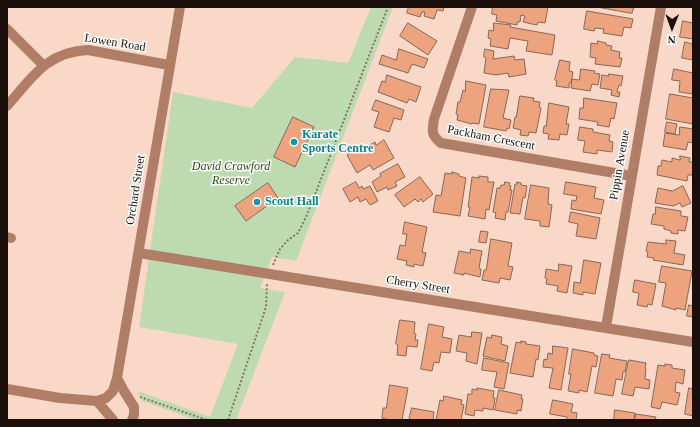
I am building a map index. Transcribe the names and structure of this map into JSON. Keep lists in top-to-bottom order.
{
  "streets": {
    "street": [
      "Lowen Road",
      "Packham Crescent",
      "Pippin Avenue",
      "Orchard Street",
      "Cherry Street"
    ]
  },
  "crossings": [
    ["Lowen Road", "Orchard Street"],
    ["Packham Crescent", "Pippin Avenue"],
    ["Pippin Avenue", "Cherry Street"],
    ["Orchard Street", "Cherry Street"]
  ],
  "parks": ["David Crawford Reserve"],
  "places": ["Karate Sports Centre", "Scout Hall"],
  "north": "bottom"
}
